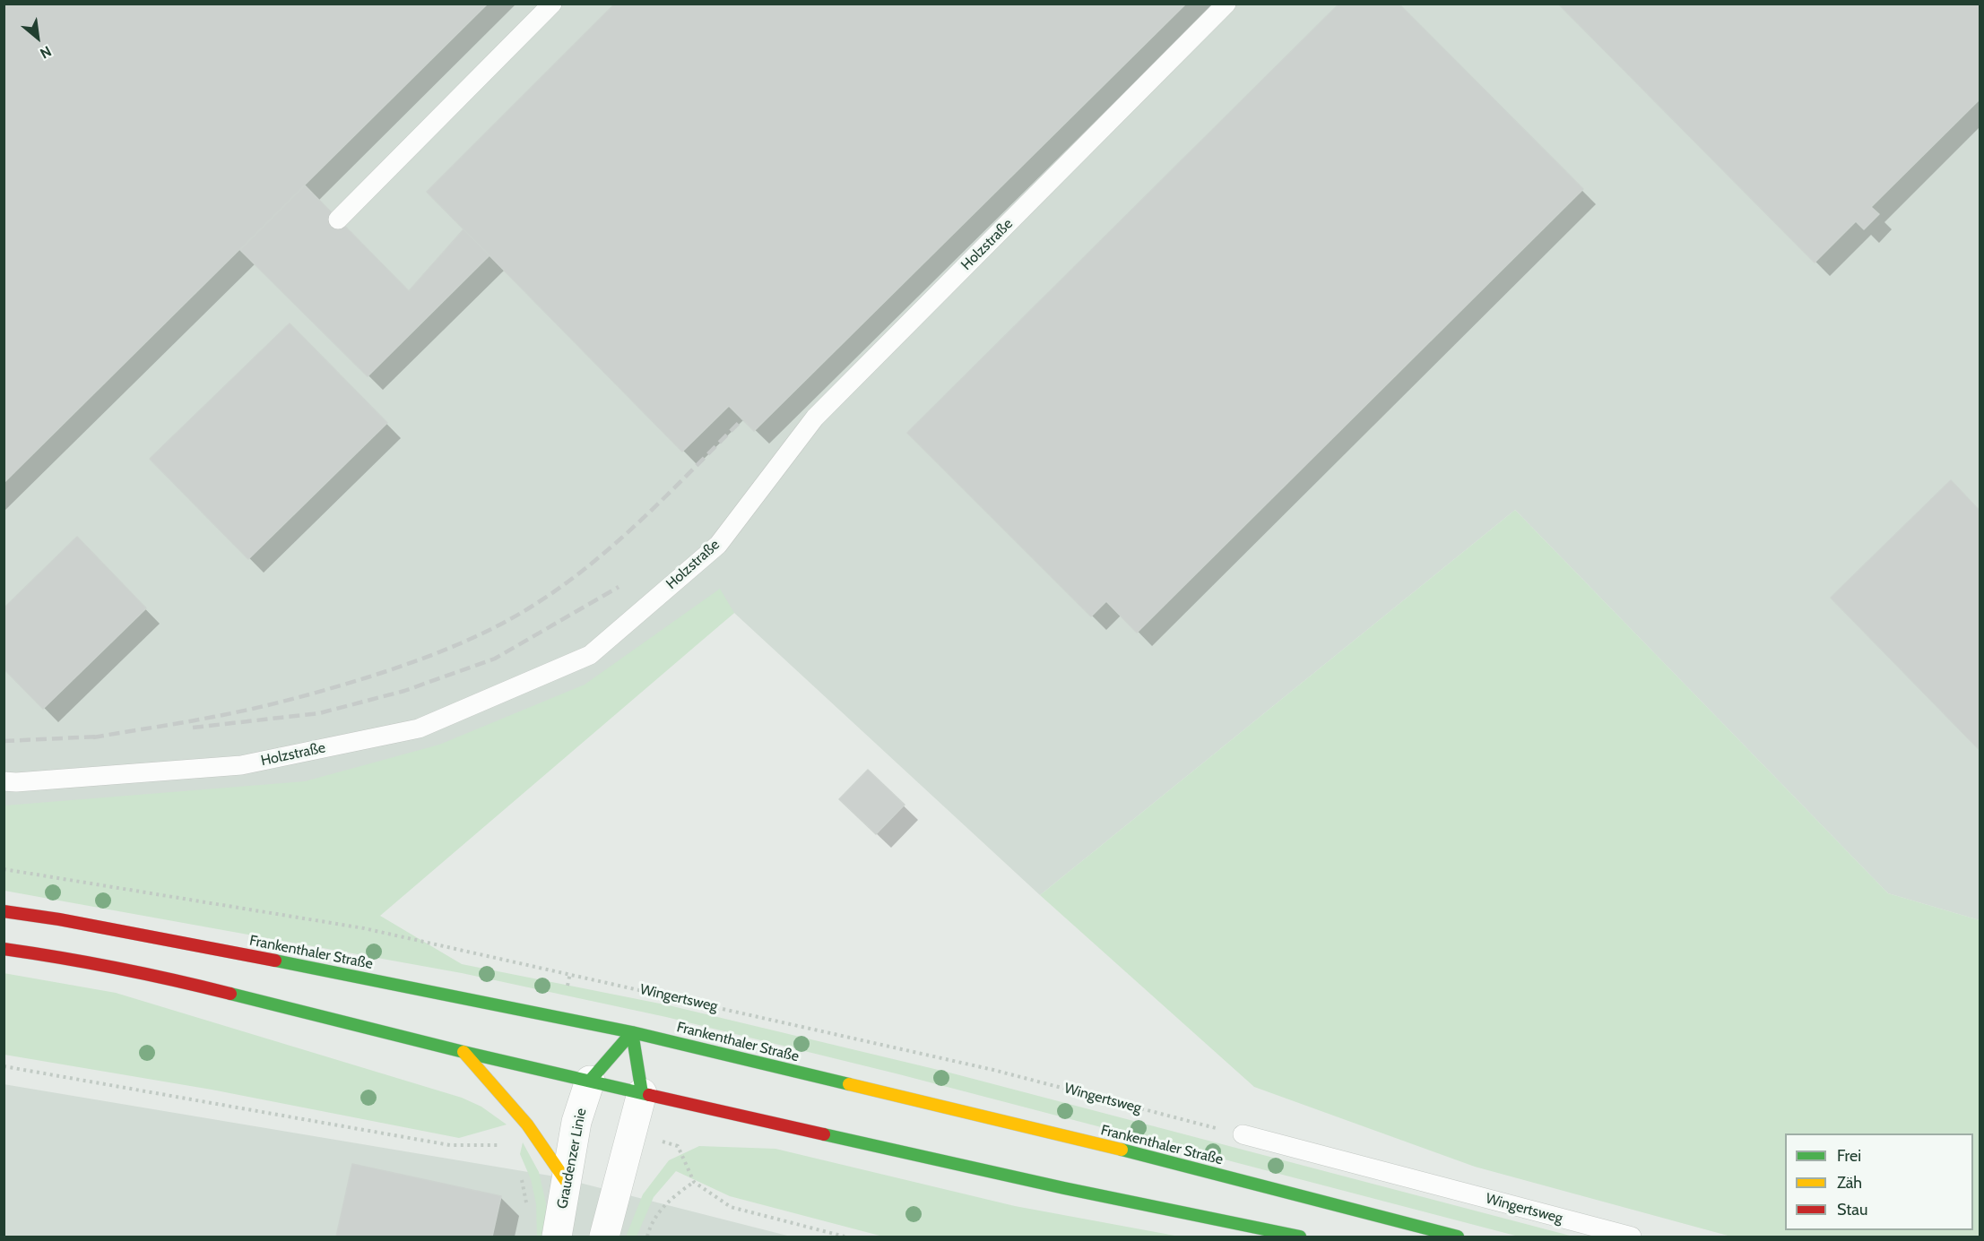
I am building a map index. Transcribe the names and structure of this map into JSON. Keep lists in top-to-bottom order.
{
  "streets": {
    "main road": ["Frankenthaler Straße"],
    "street": ["Graudenzer Linie"],
    "lane": ["Holzstraße", "Wingertsweg"]
  },
  "legend": ["Frei", "Zäh", "Stau"],
  "north": "bottom right"
}
